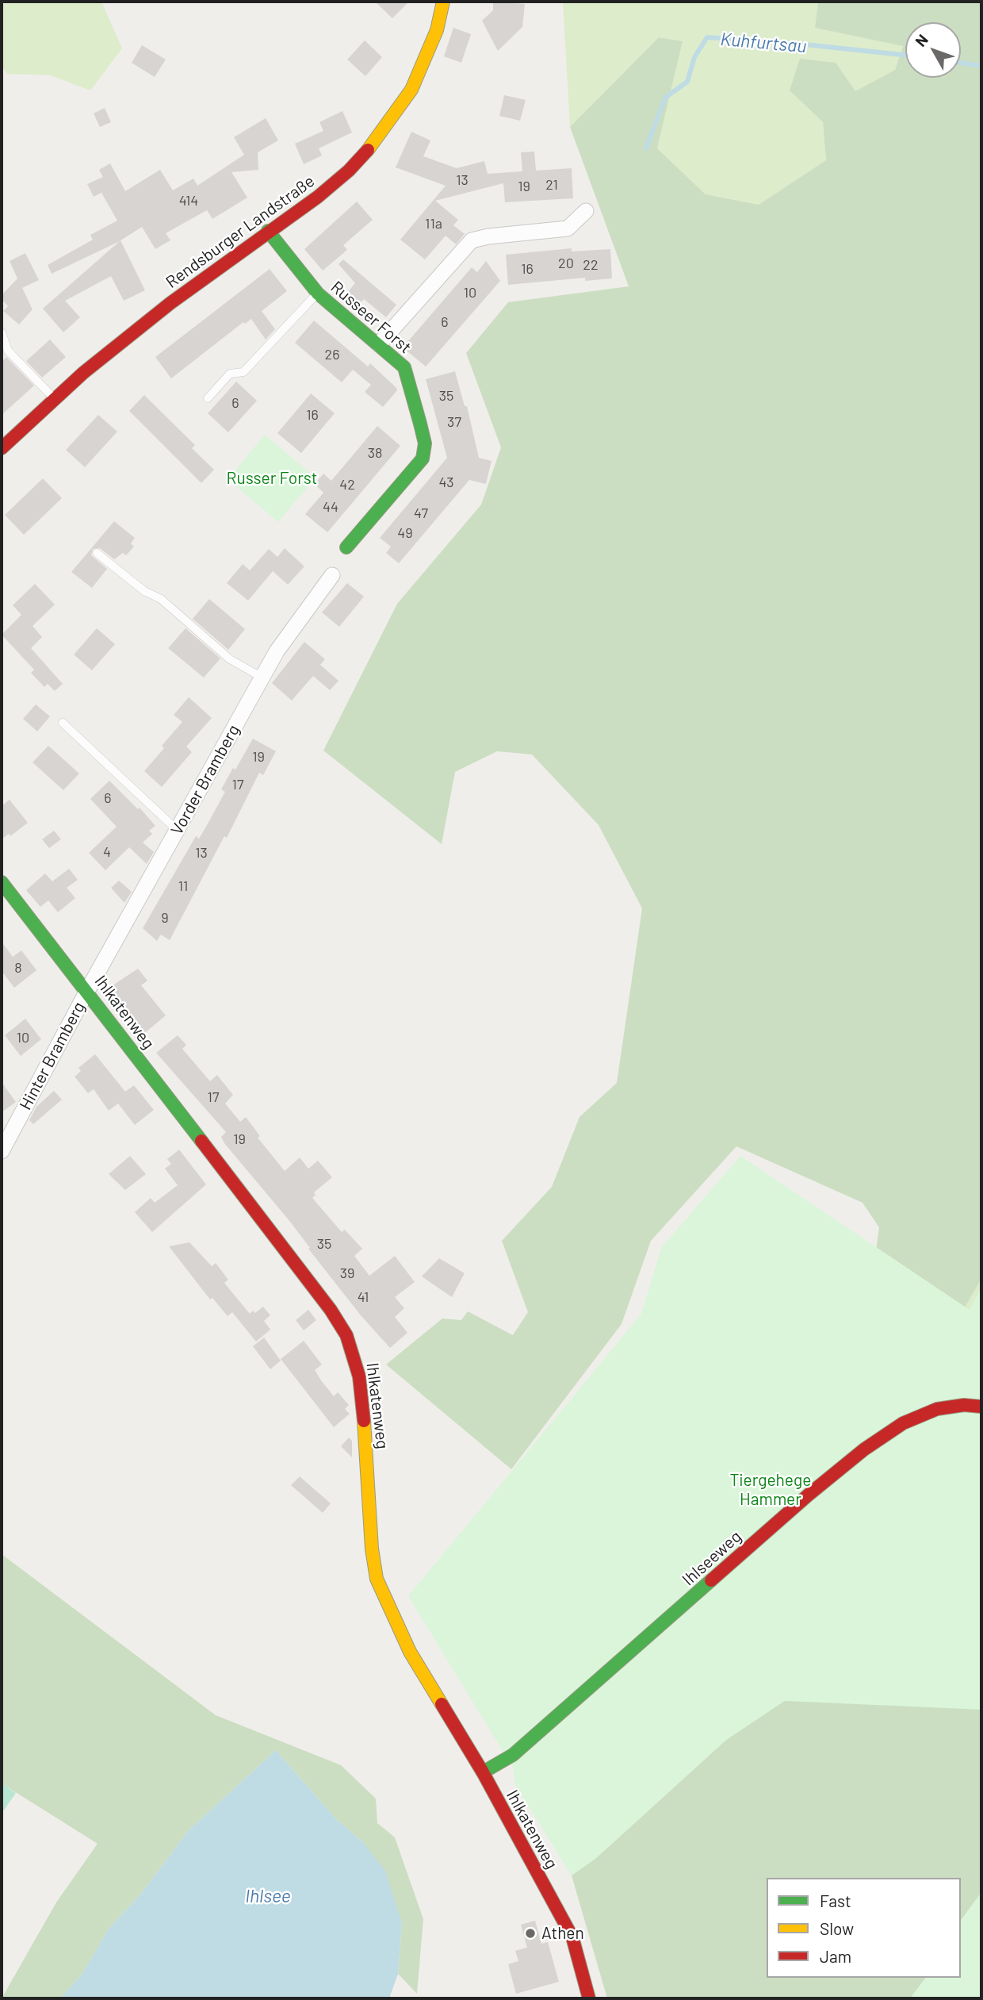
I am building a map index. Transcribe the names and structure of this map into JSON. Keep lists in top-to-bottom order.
{
  "streets": {
    "street": [
      "Rendsburger Landstraße",
      "Russeer Forst",
      "Vorder Bramberg",
      "Ihlkatenweg",
      "Hinter Bramberg",
      "Ihlseeweg"
    ]
  },
  "crossings": [
    ["Rendsburger Landstraße", "Russeer Forst"],
    ["Vorder Bramberg", "Ihlkatenweg"],
    ["Vorder Bramberg", "Hinter Bramberg"],
    ["Ihlkatenweg", "Hinter Bramberg"],
    ["Ihlkatenweg", "Ihlseeweg"]
  ],
  "water": ["Kuhfurtsau", "Ihlsee"],
  "parks": ["Russer Forst", "Tiergehege Hammer"],
  "places": ["Athen"],
  "house_numbers": [
    "13",
    "21",
    "19",
    "414",
    "11a",
    "20",
    "22",
    "16",
    "10",
    "6",
    "26",
    "35",
    "6",
    "16",
    "37",
    "38",
    "43",
    "42",
    "44",
    "47",
    "49",
    "19",
    "17",
    "6",
    "4",
    "13",
    "11",
    "9",
    "8",
    "10",
    "17",
    "19",
    "35",
    "39",
    "41"
  ],
  "legend": ["Fast", "Slow", "Jam"],
  "north": "top left"
}
